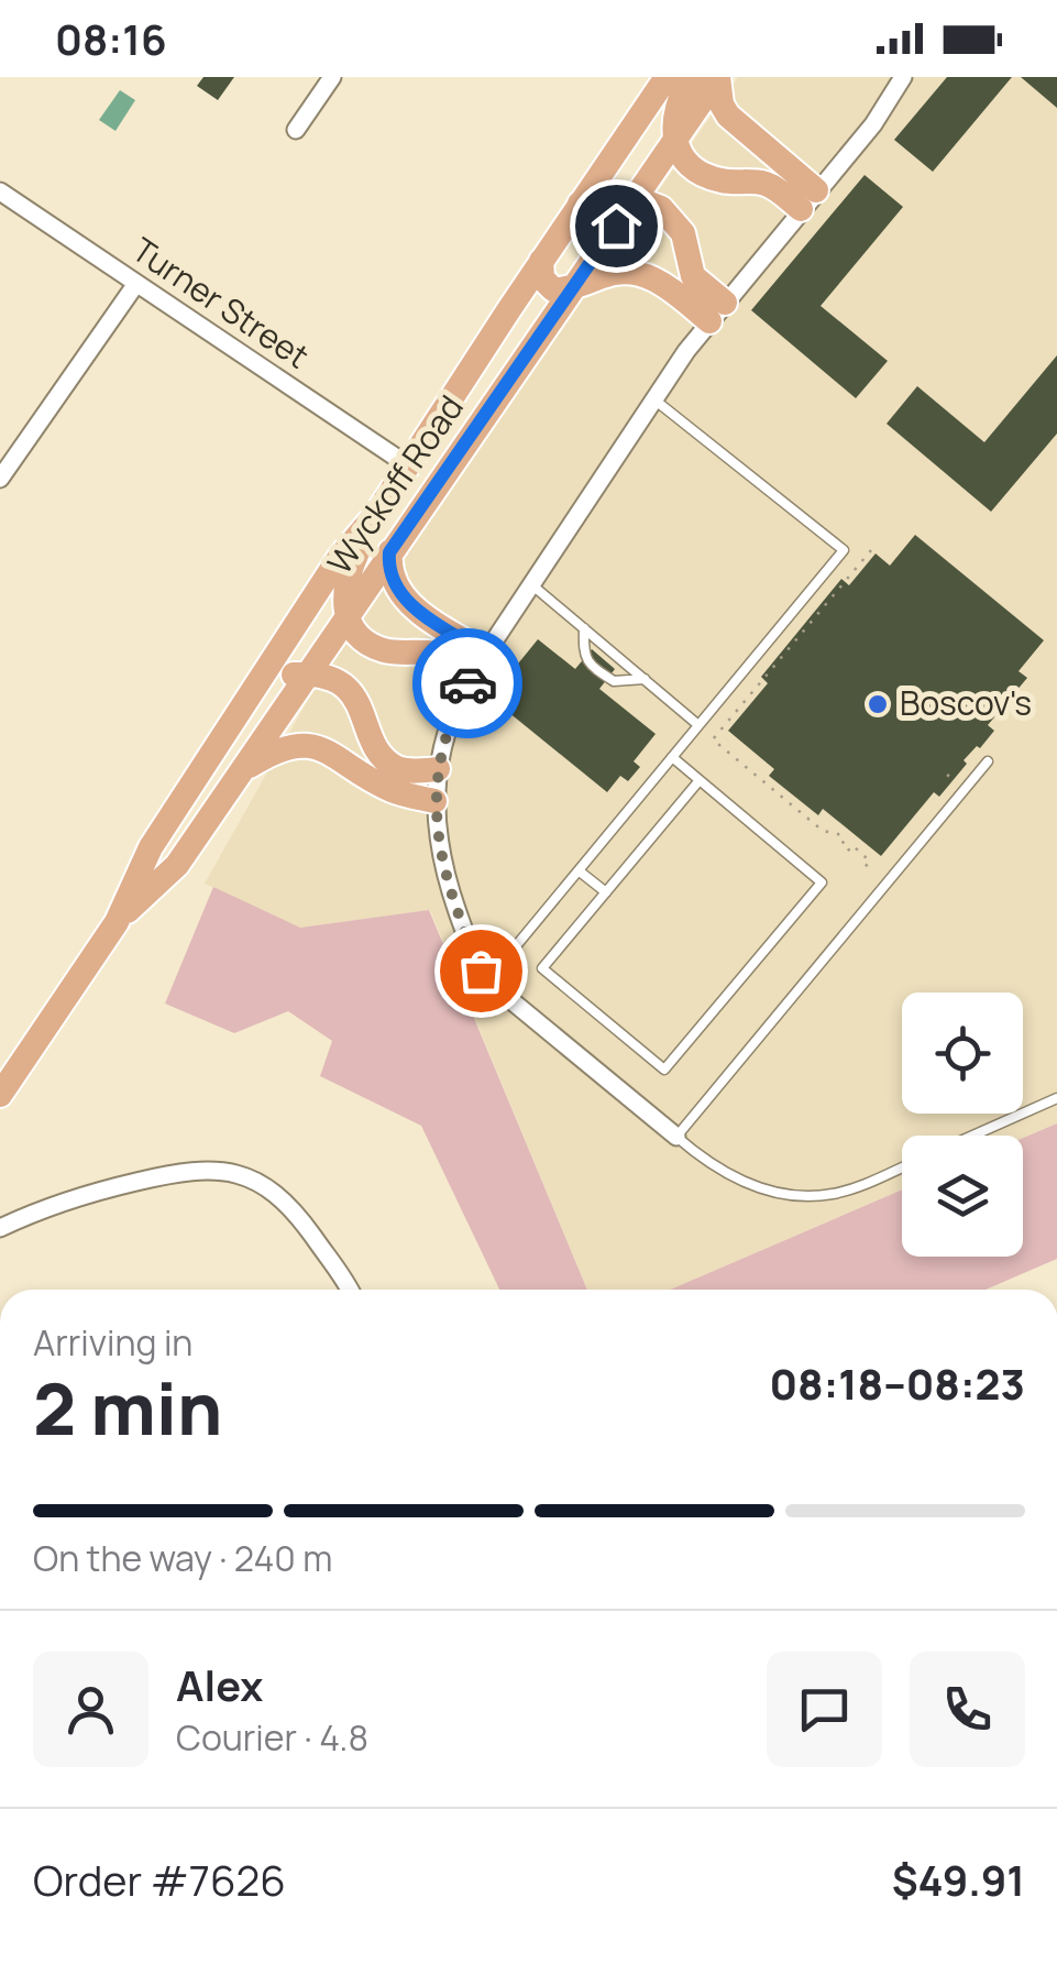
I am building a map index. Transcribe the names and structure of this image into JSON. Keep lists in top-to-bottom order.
{
  "streets": {
    "main road": ["Wyckoff Road"],
    "street": ["Turner Street"]
  },
  "crossings": [
    ["Turner Street", "Wyckoff Road"]
  ],
  "places": ["Boscov's"],
  "page": {
    "status": "08:16",
    "heading": ["2 min", "Arriving in", "08:18–08:23"],
    "panel": [
      "Alex",
      "Courier · 4.8",
      "Order #7626",
      "$49.91"
    ],
    "bar": "On the way · 240 m"
  }
}
